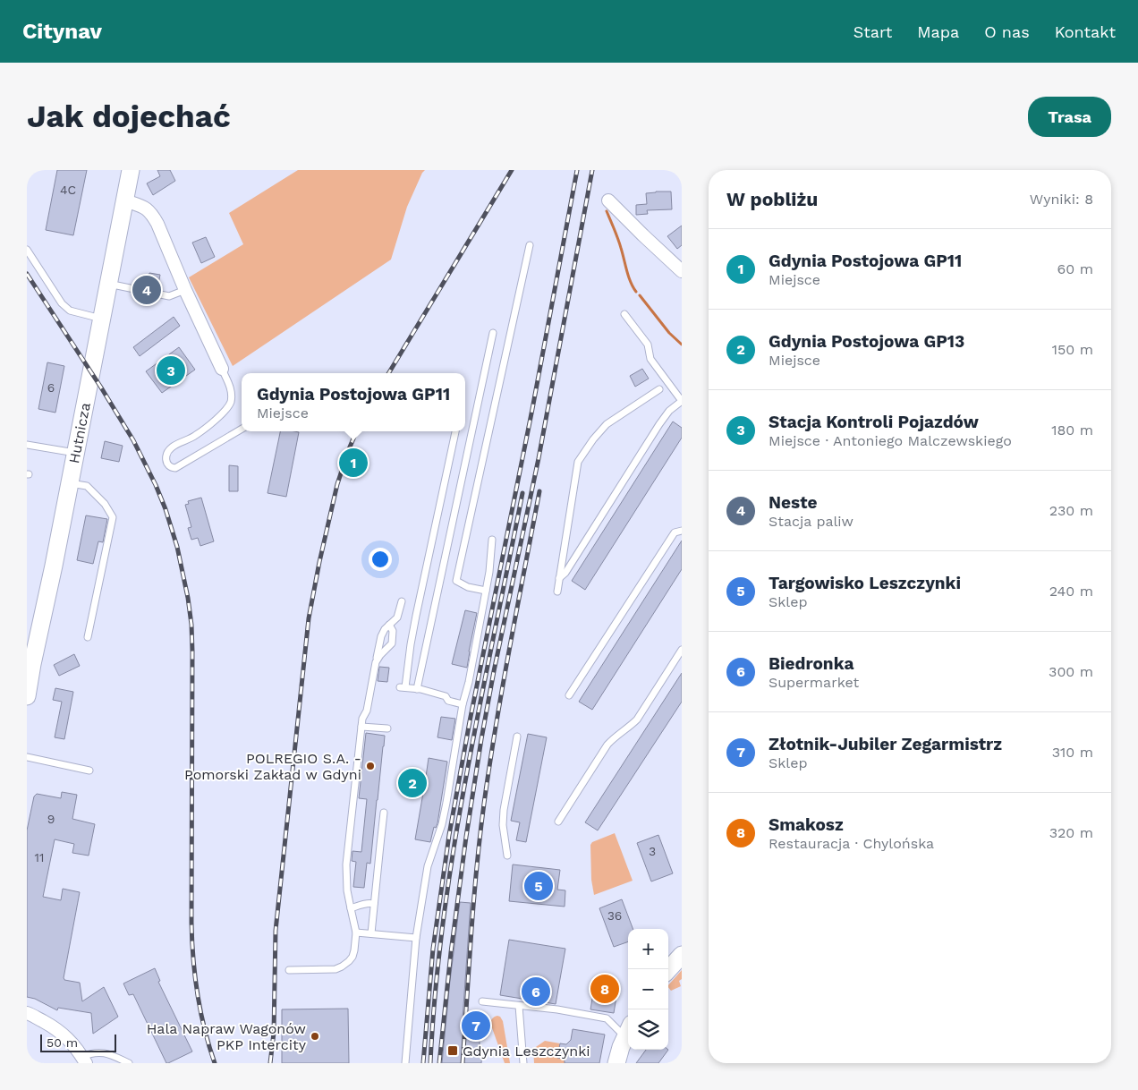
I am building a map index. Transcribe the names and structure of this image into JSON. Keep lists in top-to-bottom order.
{
  "streets": {
    "main road": ["Hutnicza"]
  },
  "places": {
    "other": ["POLREGIO S.A. - Pomorski Zakład w Gdyni", "Hala Napraw Wagonów PKP Intercity"],
    "transit": ["Gdynia Leszczynki"]
  },
  "house_numbers": [
    "4C",
    "6",
    "9",
    "3",
    "11",
    "36"
  ],
  "scale_bar": "50 m",
  "page": {
    "header": "Citynav",
    "nav": [
      "Start",
      "Mapa",
      "O nas",
      "Kontakt"
    ],
    "buttons": "Trasa",
    "title": "Jak dojechać",
    "heading": ["W pobliżu", "Wyniki: 8"],
    "list": [
      {
        "mark": "1",
        "name": "Gdynia Postojowa GP11",
        "note": "Miejsce",
        "value": "60 m"
      },
      {
        "mark": "2",
        "name": "Gdynia Postojowa GP13",
        "note": "Miejsce",
        "value": "150 m"
      },
      {
        "mark": "3",
        "name": "Stacja Kontroli Pojazdów",
        "note": "Miejsce · Antoniego Malczewskiego",
        "value": "180 m"
      },
      {
        "mark": "4",
        "name": "Neste",
        "note": "Stacja paliw",
        "value": "230 m"
      },
      {
        "mark": "5",
        "name": "Targowisko Leszczynki",
        "note": "Sklep",
        "value": "240 m"
      },
      {
        "mark": "6",
        "name": "Biedronka",
        "note": "Supermarket",
        "value": "300 m"
      },
      {
        "mark": "7",
        "name": "Złotnik-Jubiler Zegarmistrz",
        "note": "Sklep",
        "value": "310 m"
      },
      {
        "mark": "8",
        "name": "Smakosz",
        "note": "Restauracja · Chylońska",
        "value": "320 m"
      }
    ],
    "pins": [
      "4",
      "3",
      "1",
      "2",
      "5",
      "8",
      "6",
      "7"
    ],
    "popup": ["Gdynia Postojowa GP11", "Miejsce"],
    "map_buttons": ["+", "−"],
    "scale": "50 m"
  }
}
